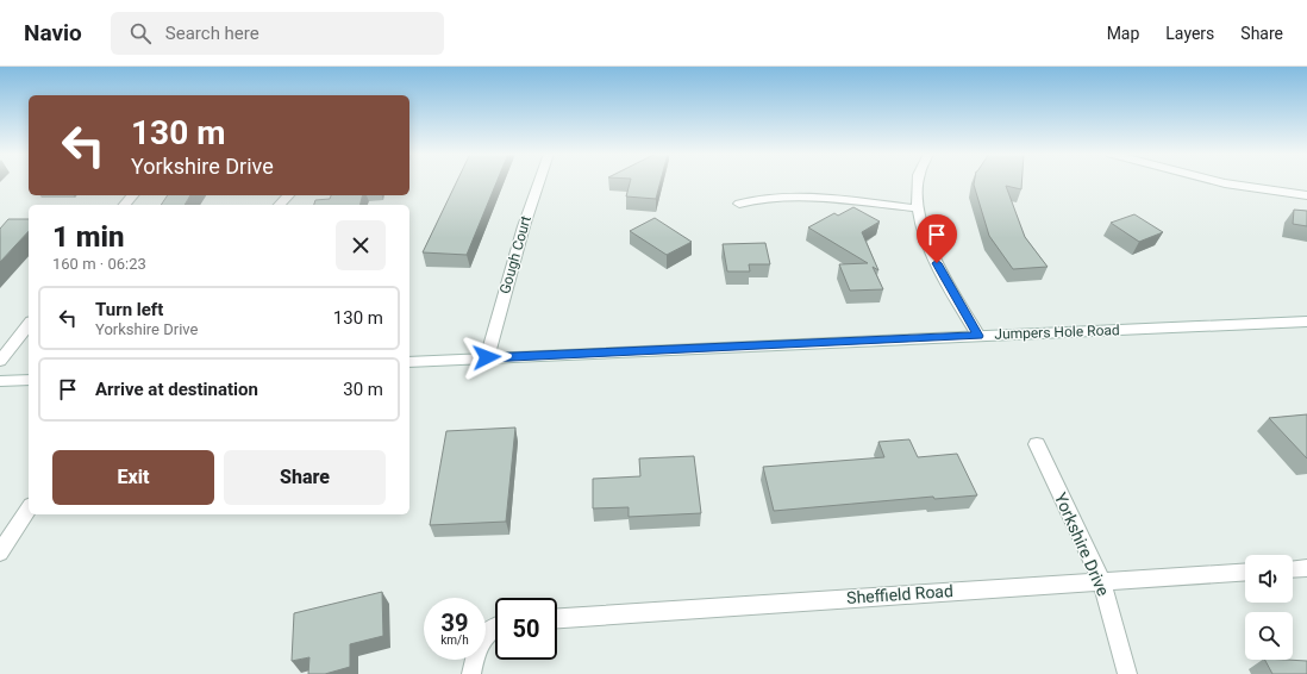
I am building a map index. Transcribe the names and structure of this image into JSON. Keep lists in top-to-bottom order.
{
  "streets": {
    "street": [
      "Gough Court",
      "Jumpers Hole Road",
      "Yorkshire Drive",
      "Sheffield Road"
    ]
  },
  "crossings": [
    ["Gough Court", "Jumpers Hole Road"],
    ["Yorkshire Drive", "Sheffield Road"]
  ],
  "page": {
    "header": "Navio",
    "search": "Search here",
    "nav": ["Map", "Layers", "Share"],
    "turn": ["130 m", "Yorkshire Drive"],
    "heading": ["1 min", "160 m · 06:23"],
    "list": [
      {
        "name": "Turn left",
        "note": "Yorkshire Drive",
        "value": "130 m"
      },
      {
        "name": "Arrive at destination",
        "value": "30 m"
      }
    ],
    "buttons": ["Exit", "Share"],
    "speed": "39 km/h",
    "limit": "50"
  }
}
